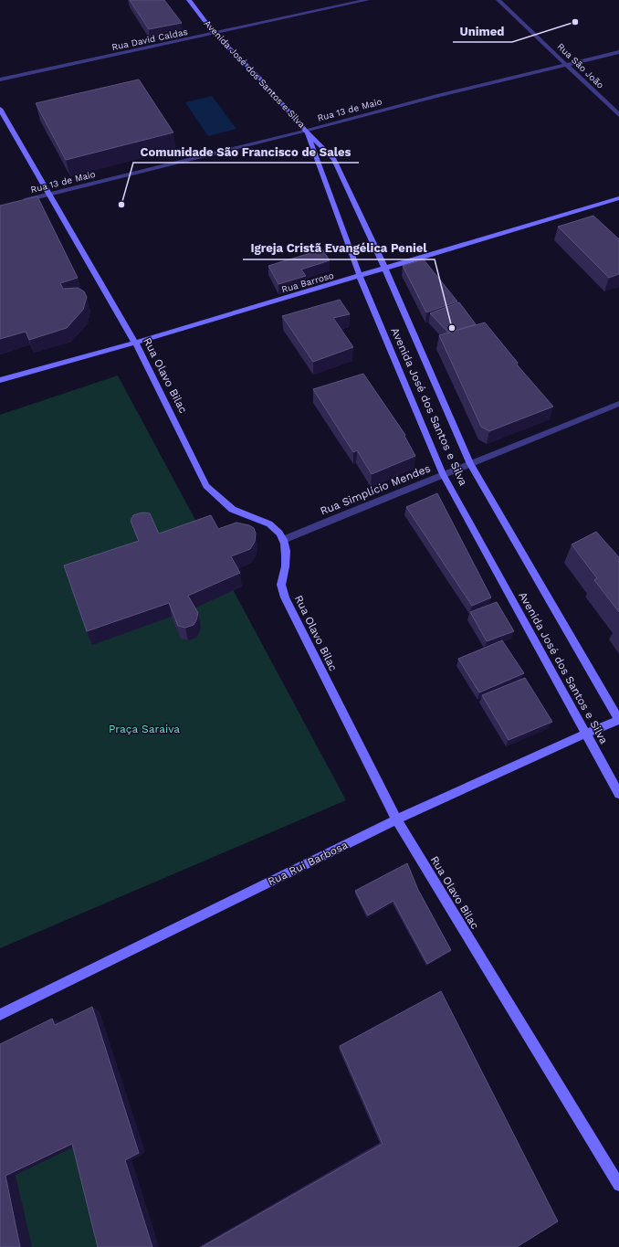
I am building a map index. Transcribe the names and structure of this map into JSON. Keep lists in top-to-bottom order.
{
  "streets": {
    "street": [
      "Rua David Caldas",
      "Rua São João",
      "Avenida José dos Santos e Silva",
      "Rua 13 de Maio",
      "Rua Barroso",
      "Rua Olavo Bilac",
      "Rua Simplício Mendes",
      "Rua Rui Barbosa"
    ]
  },
  "crossings": [
    ["Rua David Caldas", "Avenida José dos Santos e Silva"],
    ["Rua São João", "Rua 13 de Maio"],
    ["Avenida José dos Santos e Silva", "Rua 13 de Maio"],
    ["Avenida José dos Santos e Silva", "Rua Barroso"],
    ["Avenida José dos Santos e Silva", "Rua Simplício Mendes"],
    ["Avenida José dos Santos e Silva", "Rua Rui Barbosa"],
    ["Rua 13 de Maio", "Rua Olavo Bilac"],
    ["Rua Barroso", "Rua Olavo Bilac"],
    ["Rua Olavo Bilac", "Rua Simplício Mendes"],
    ["Rua Olavo Bilac", "Rua Rui Barbosa"]
  ],
  "parks": ["Praça Saraiva"],
  "places": ["Unimed", "Comunidade São Francisco de Sales", "Igreja Cristã Evangélica Peniel"]
}
